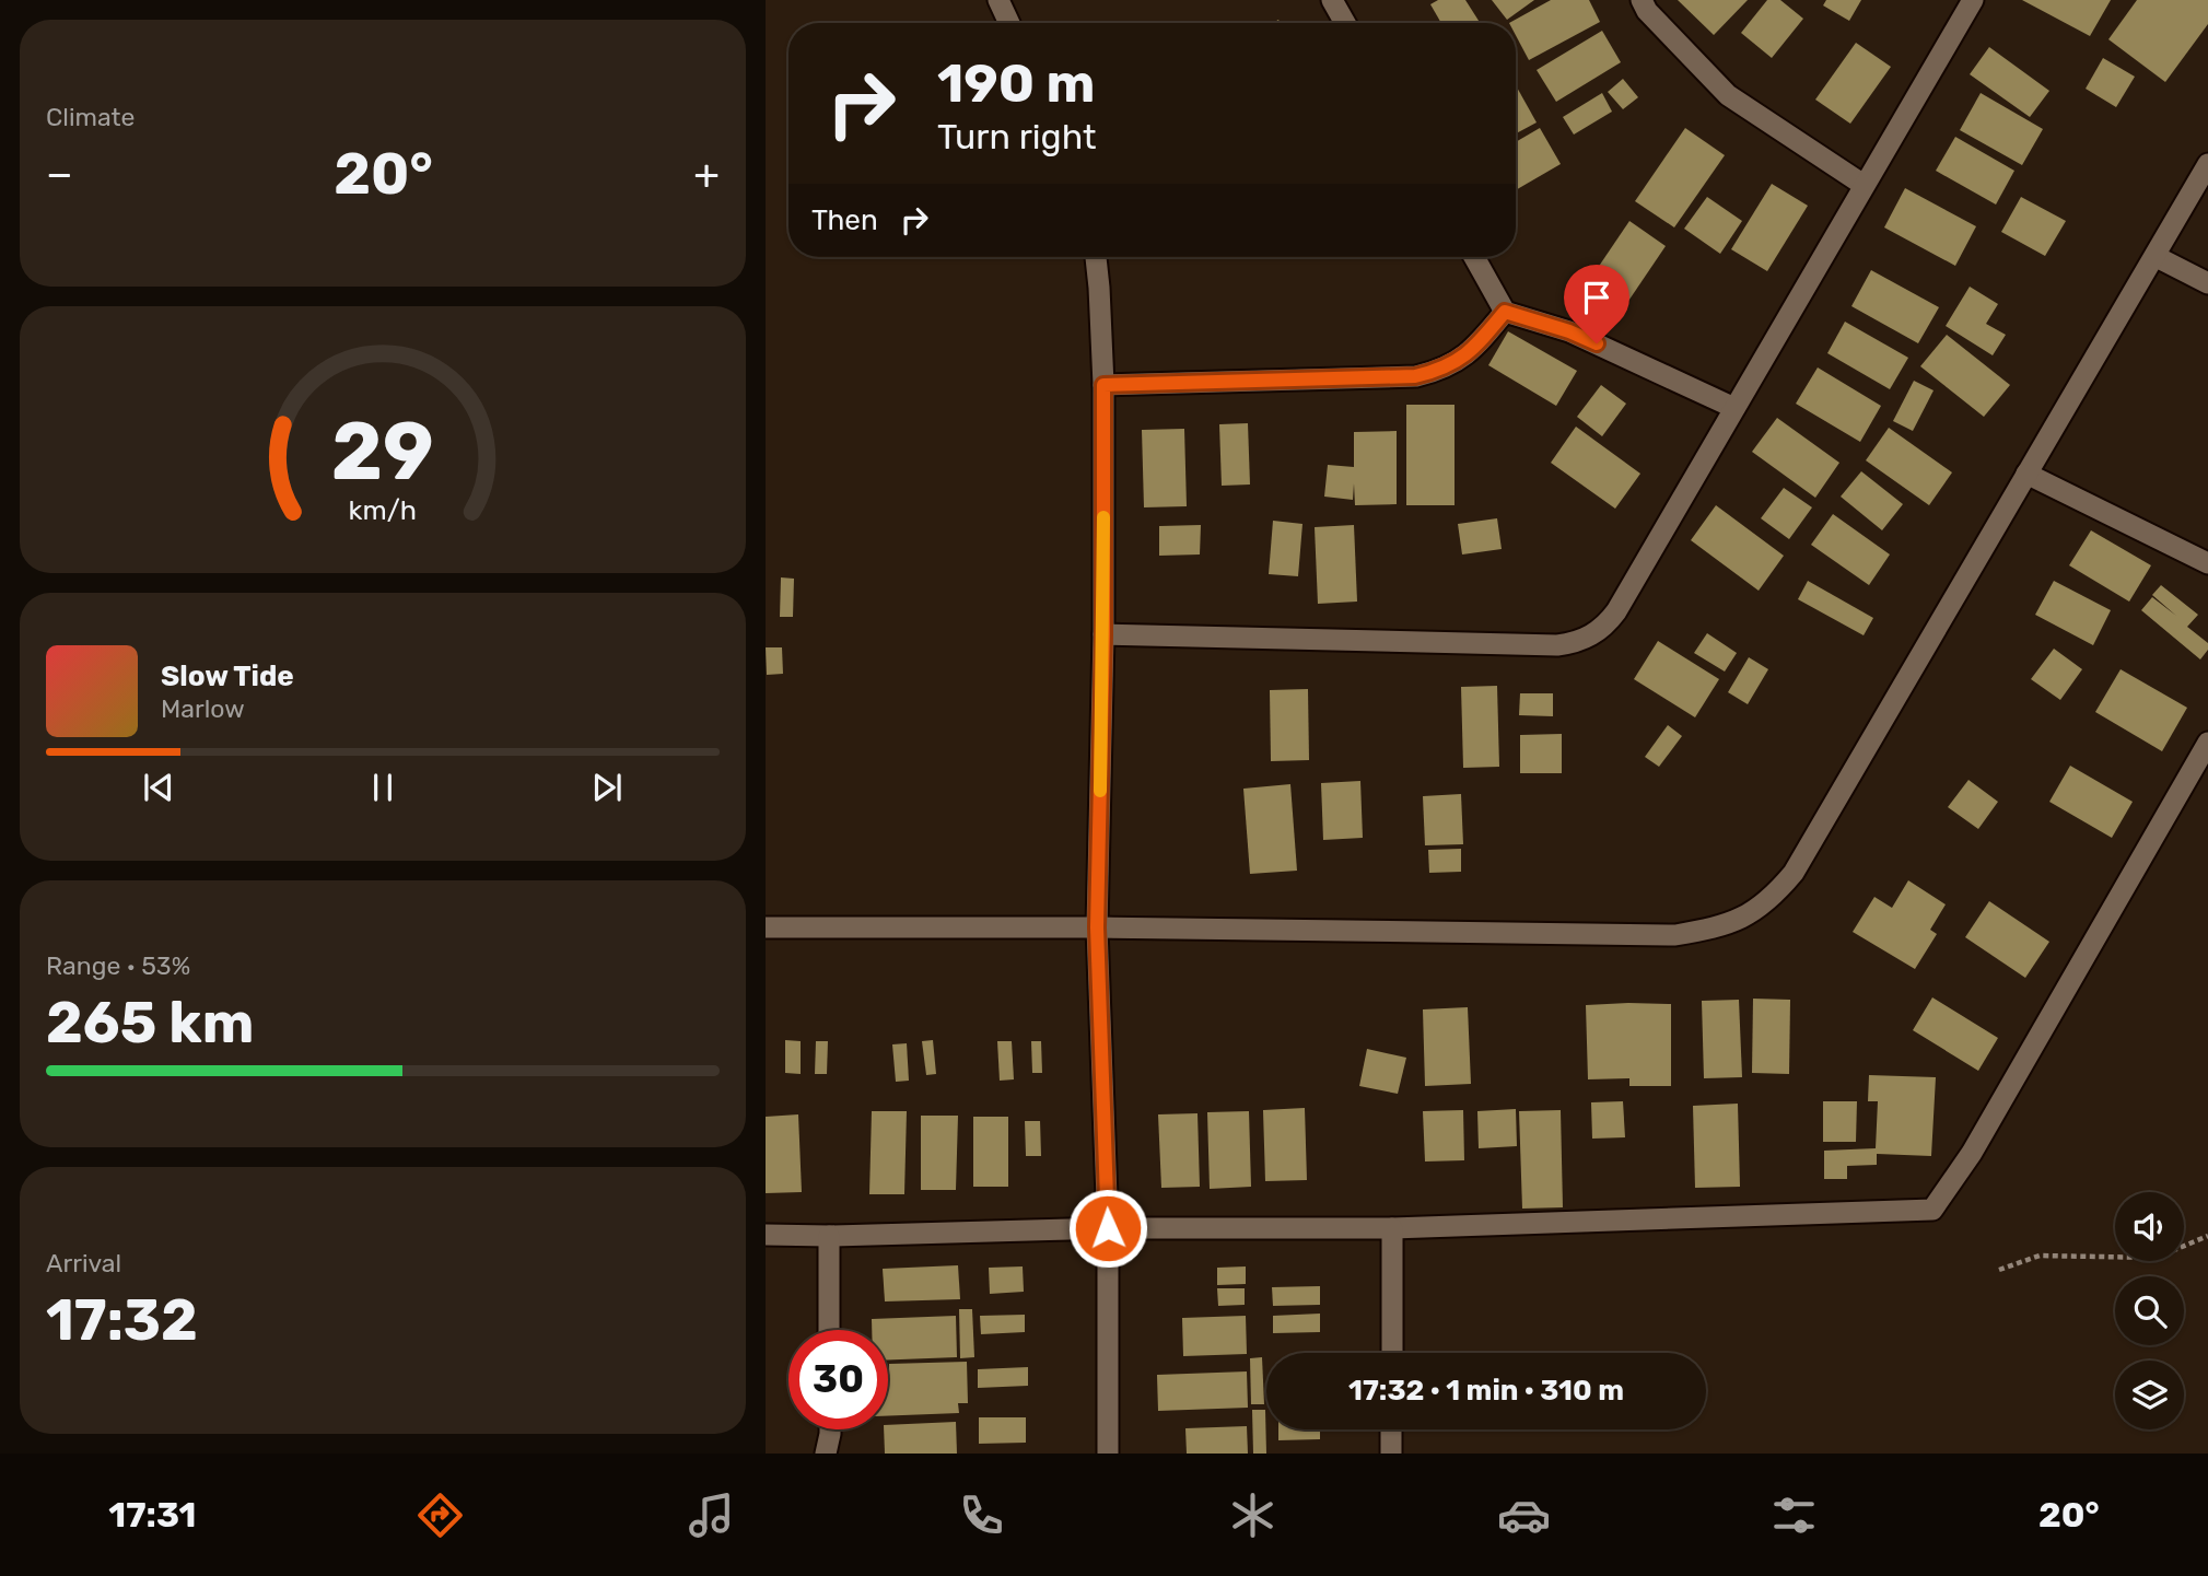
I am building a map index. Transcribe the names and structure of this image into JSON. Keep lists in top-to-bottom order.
{
  "page": {
    "tile": [
      "Climate",
      ["Range · 53%", "265 km"],
      ["Arrival", "17:32"]
    ],
    "turn": ["190 m", "Turn right"],
    "heat": ["−", "20°", "+"],
    "then": "Then",
    "song": ["Slow Tide", "Marlow"],
    "limit": "30",
    "trip": "17:32 · 1 min · 310 m",
    "tabs": ["17:31", "20°"],
    "gauge": ["29", "km/h"]
  }
}
